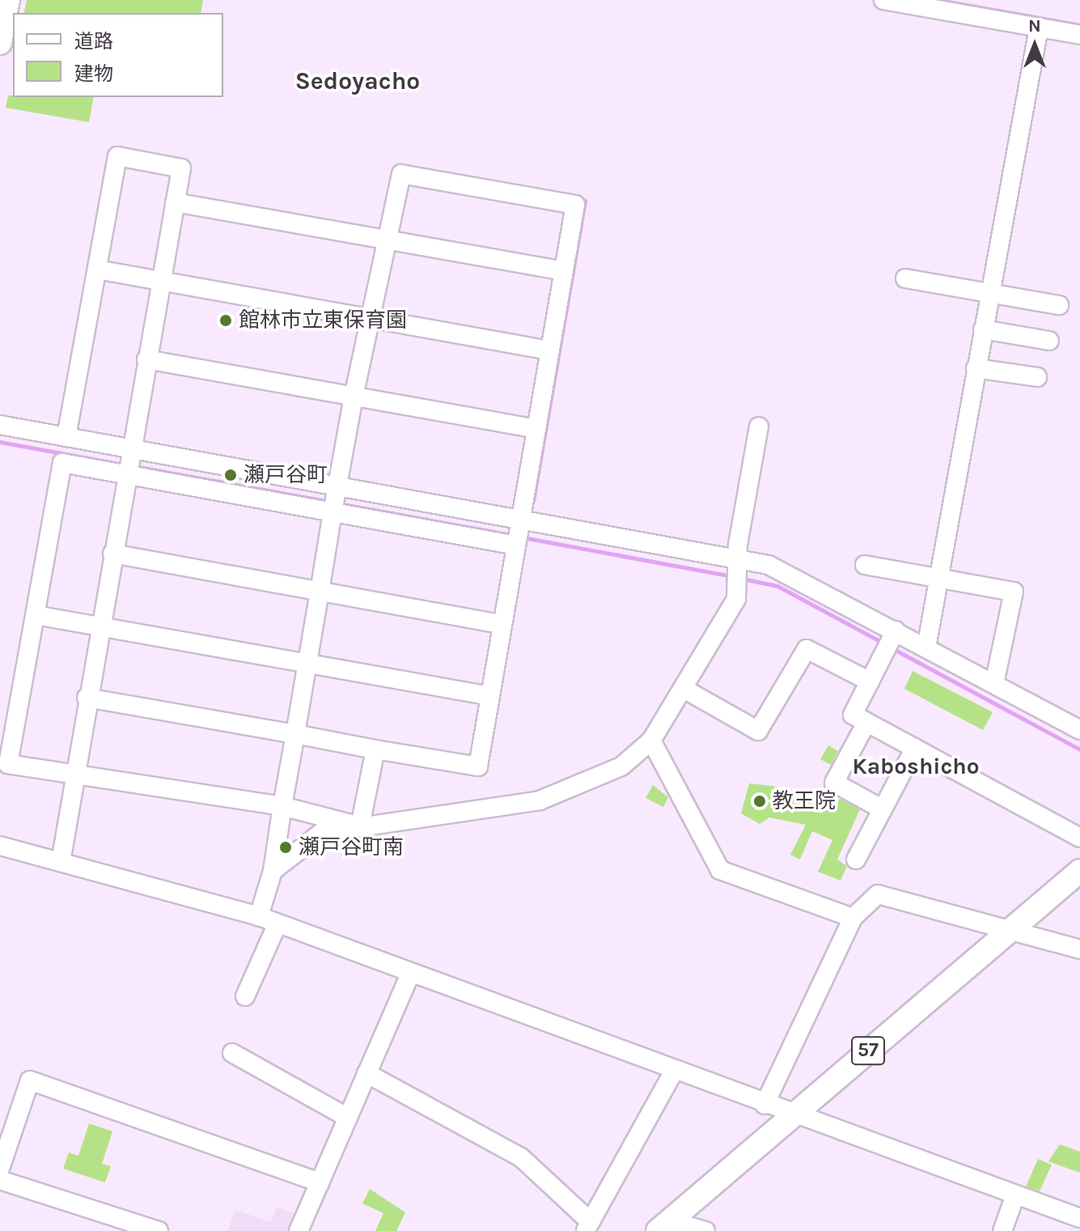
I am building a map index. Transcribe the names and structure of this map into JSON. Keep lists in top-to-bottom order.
{
  "streets": {
    "main road": ["57"]
  },
  "districts": ["Sedoyacho", "Kaboshicho"],
  "places": [
    "館林市立東保育園",
    "瀬戸谷町",
    "教王院",
    "瀬戸谷町南"
  ],
  "legend": ["道路", "建物"],
  "north": "top"
}
